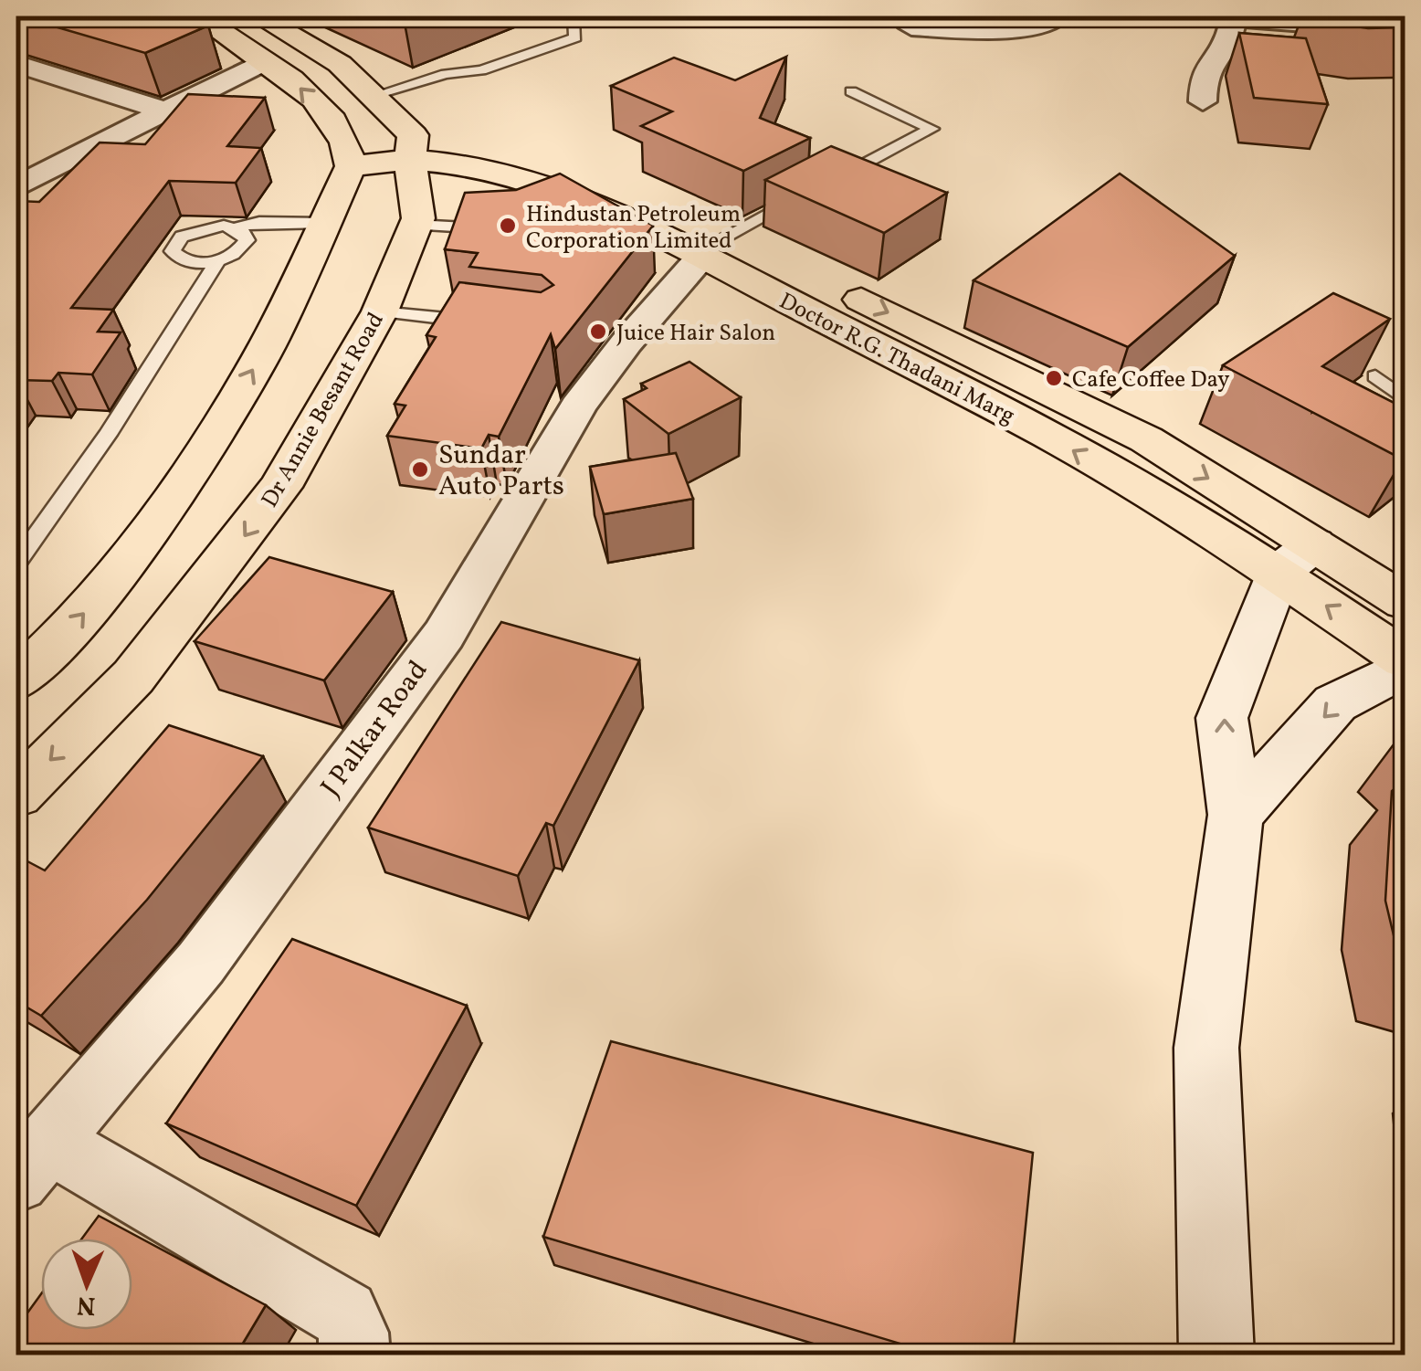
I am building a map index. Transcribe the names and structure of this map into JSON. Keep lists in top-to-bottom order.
{
  "streets": {
    "main road": ["Doctor R.G. Thadani Marg", "Dr Annie Besant Road"],
    "street": ["J Palkar Road"]
  },
  "crossings": [
    ["Doctor R.G. Thadani Marg", "J Palkar Road"]
  ],
  "places": [
    "Hindustan Petroleum Corporation Limited",
    "Juice Hair Salon",
    "Cafe Coffee Day",
    "Sundar Auto Parts"
  ],
  "north": "bottom"
}
